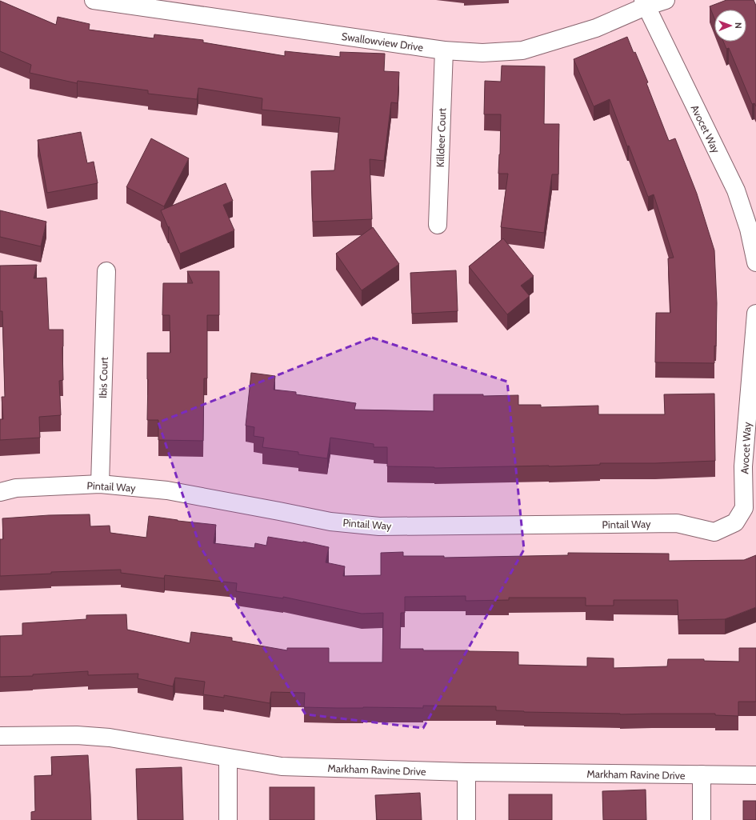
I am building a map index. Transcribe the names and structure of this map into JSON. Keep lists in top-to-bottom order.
{
  "streets": {
    "street": [
      "Swallowview Drive",
      "Avocet Way",
      "Killdeer Court",
      "Ibis Court",
      "Pintail Way",
      "Markham Ravine Drive"
    ]
  },
  "crossings": [
    ["Swallowview Drive", "Avocet Way"],
    ["Swallowview Drive", "Killdeer Court"],
    ["Avocet Way", "Pintail Way"],
    ["Ibis Court", "Pintail Way"]
  ],
  "north": "right"
}
